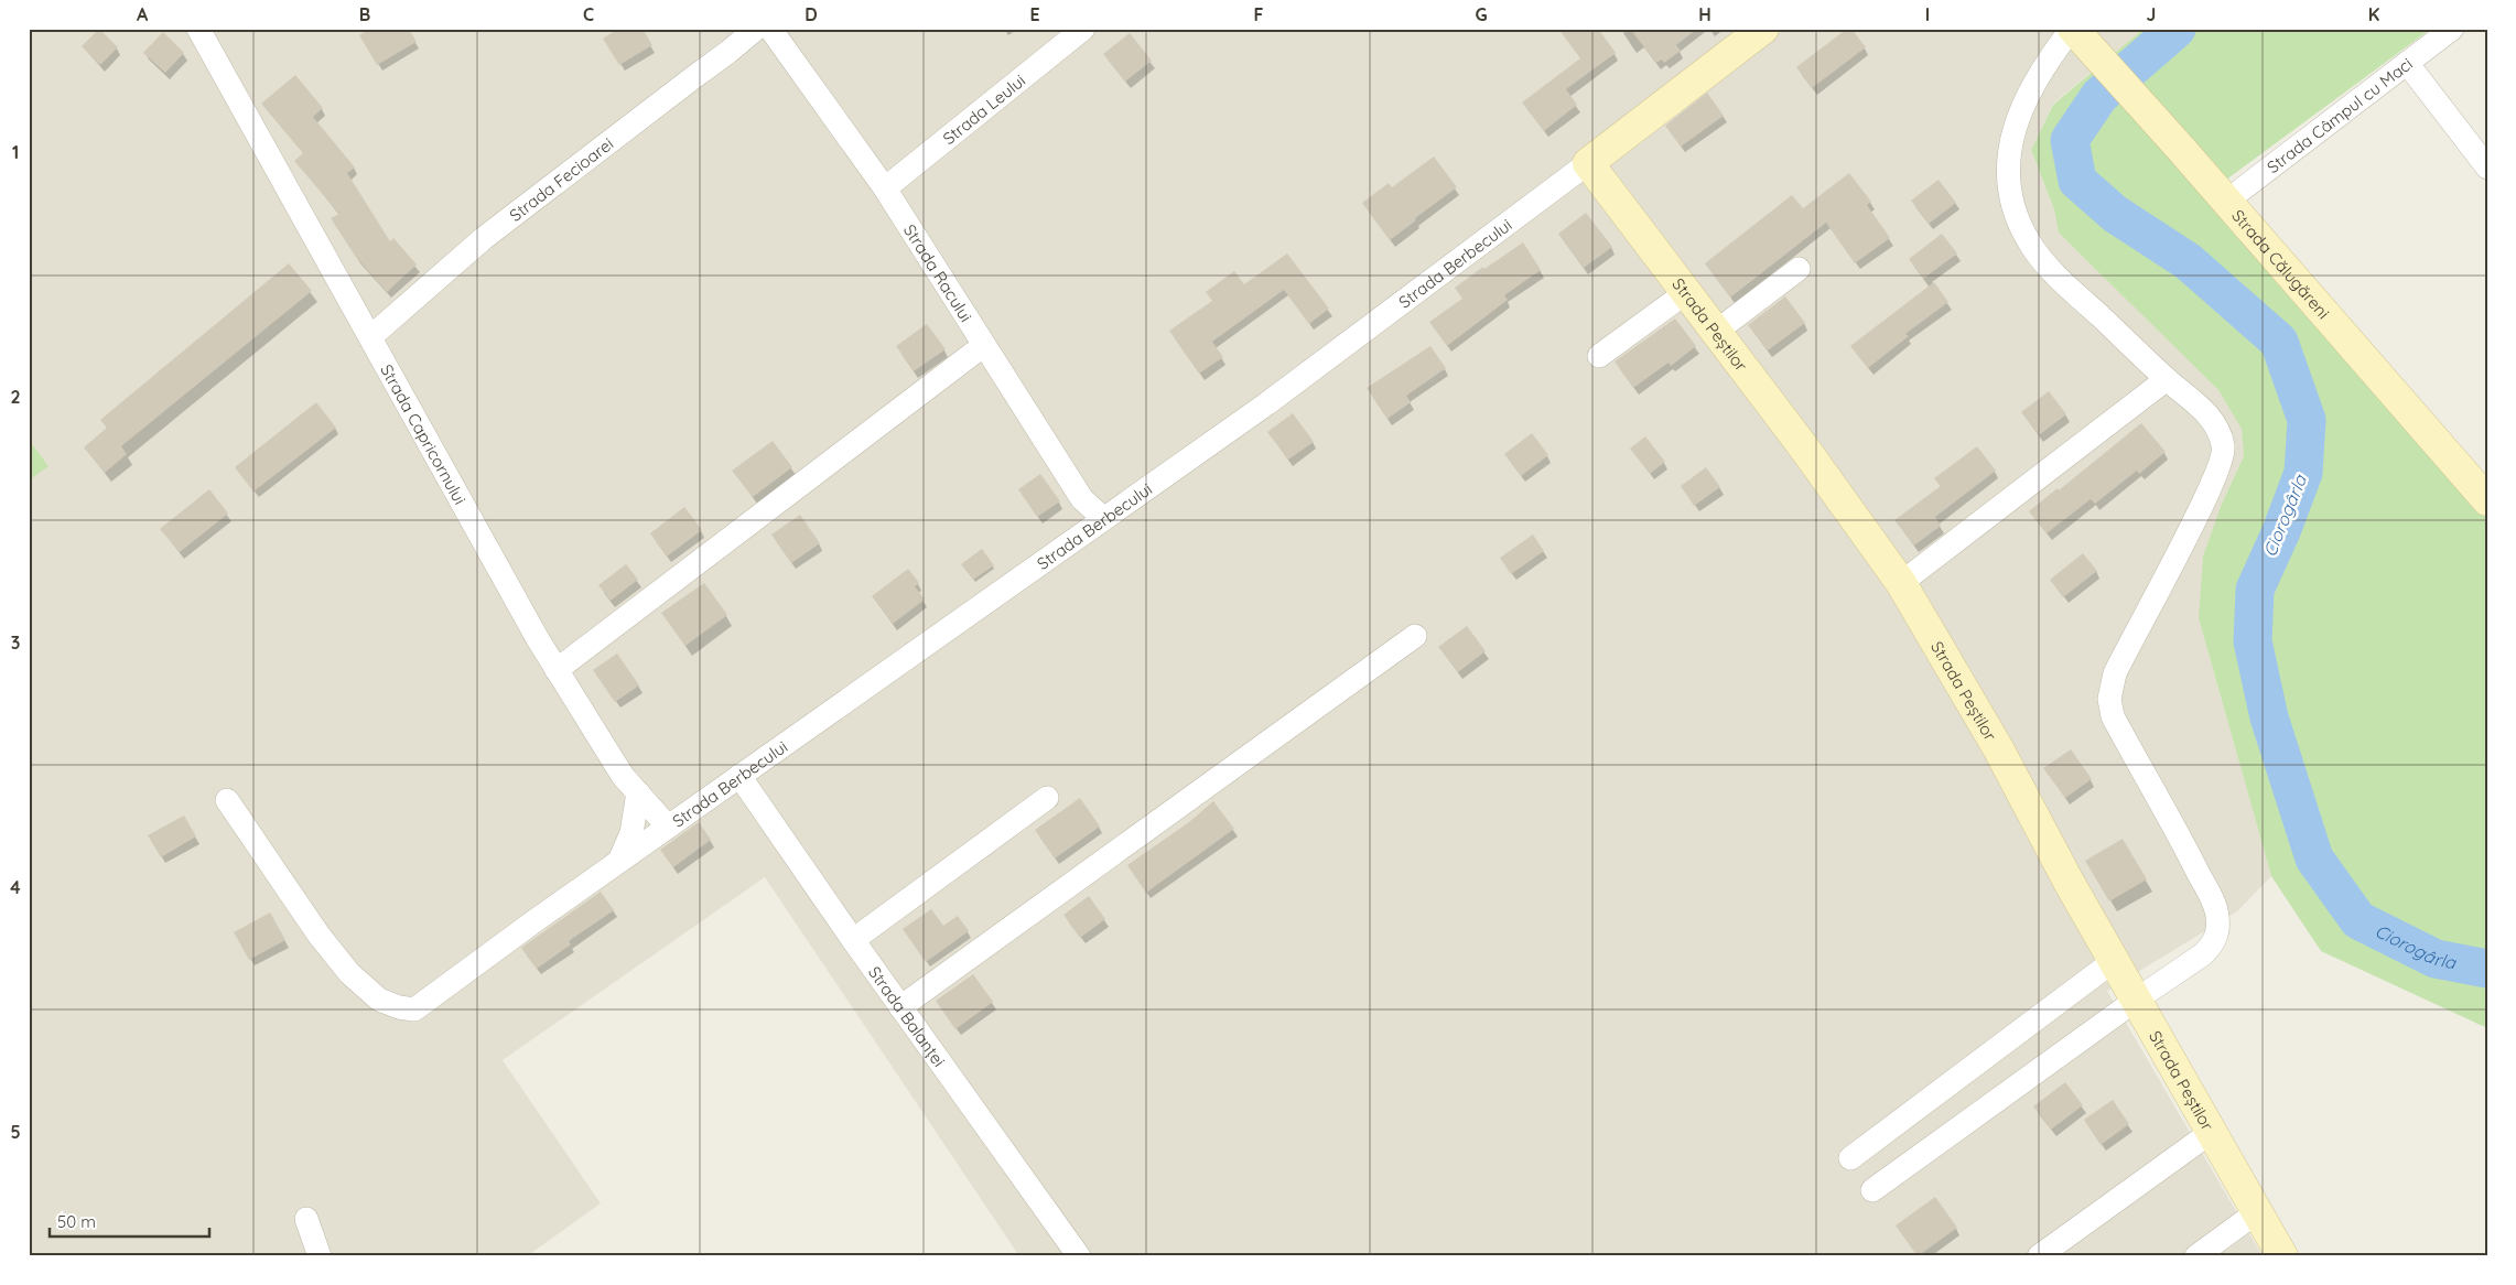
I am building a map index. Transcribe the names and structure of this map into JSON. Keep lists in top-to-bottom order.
{
  "streets": {
    "street": [
      "Strada Leului",
      "Strada Câmpul cu Maci",
      "Strada Fecioarei",
      "Strada Berbecului",
      "Strada Călugăreni",
      "Strada Racului",
      "Strada Peștilor",
      "Strada Capricornului",
      "Strada Balanței"
    ]
  },
  "crossings": [
    ["Strada Leului", "Strada Racului"],
    ["Strada Câmpul cu Maci", "Strada Călugăreni"],
    ["Strada Fecioarei", "Strada Capricornului"],
    ["Strada Berbecului", "Strada Racului"],
    ["Strada Berbecului", "Strada Peștilor"],
    ["Strada Berbecului", "Strada Capricornului"],
    ["Strada Berbecului", "Strada Balanței"]
  ],
  "water": ["Ciorogârla"],
  "scale_bar": "50 m",
  "grid": {
    "columns": [
      "A",
      "B",
      "C",
      "D",
      "E",
      "F",
      "G",
      "H",
      "I",
      "J",
      "K"
    ],
    "rows": [
      "1",
      "2",
      "3",
      "4",
      "5"
    ]
  }
}
